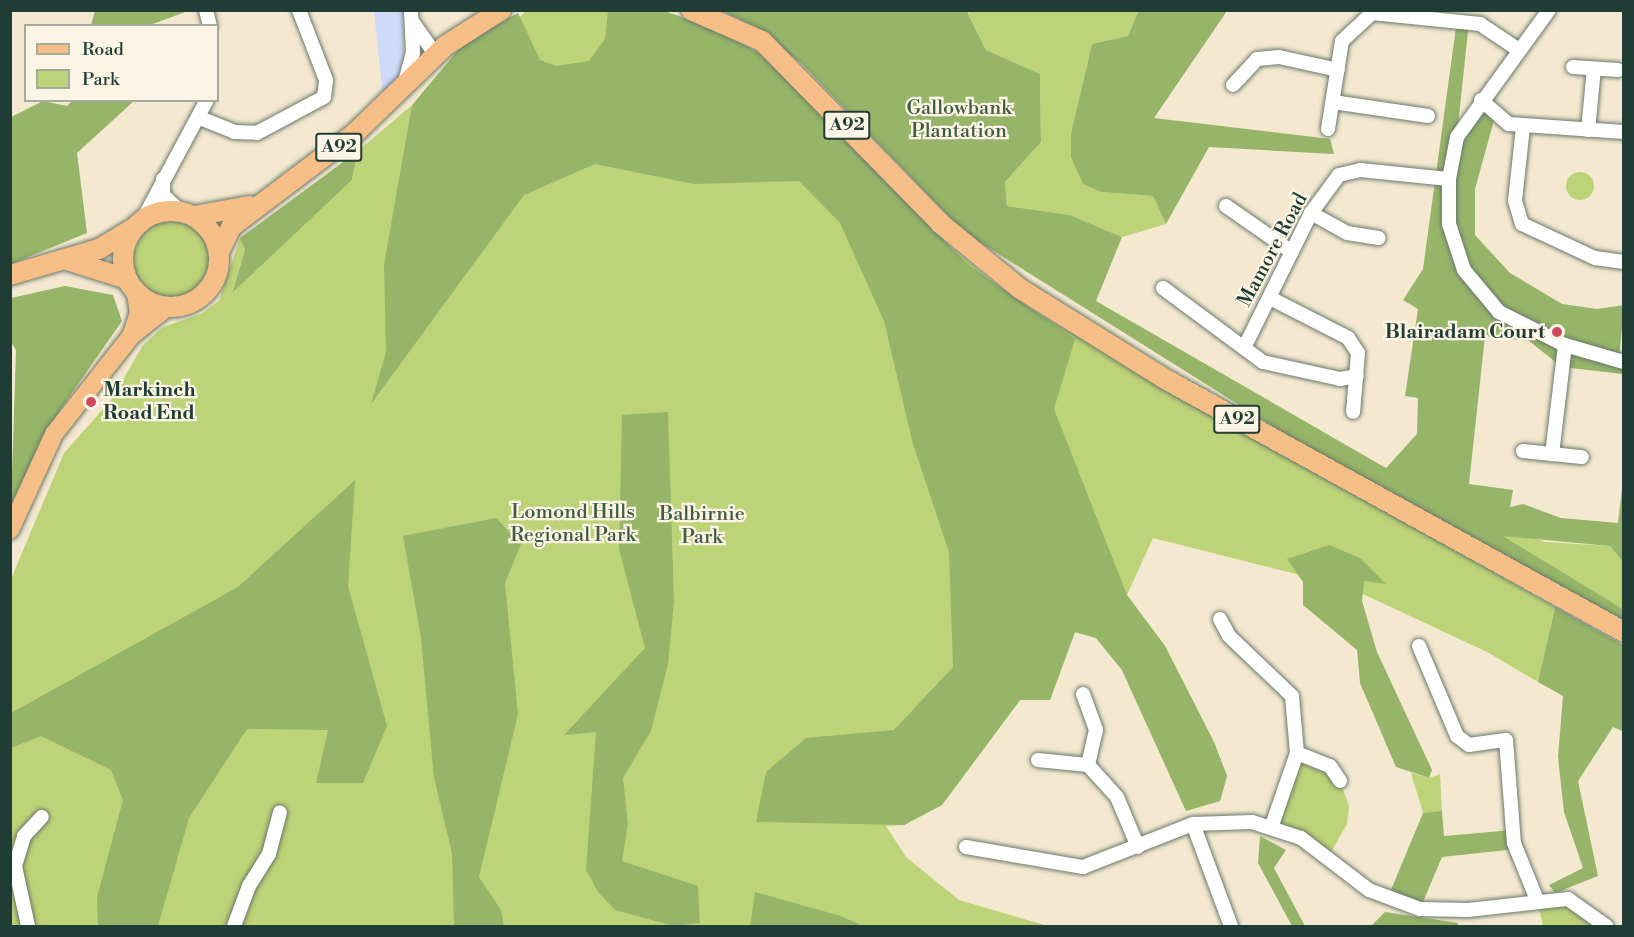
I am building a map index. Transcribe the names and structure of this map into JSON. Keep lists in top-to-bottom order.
{
  "streets": {
    "highway": ["A92"],
    "street": ["Mamore Road"]
  },
  "parks": ["Gallowbank Plantation", "Lomond Hills Regional Park", "Balbirnie Park"],
  "places": ["Blairadam Court", "Markinch Road End"],
  "legend": ["Road", "Park"]
}
